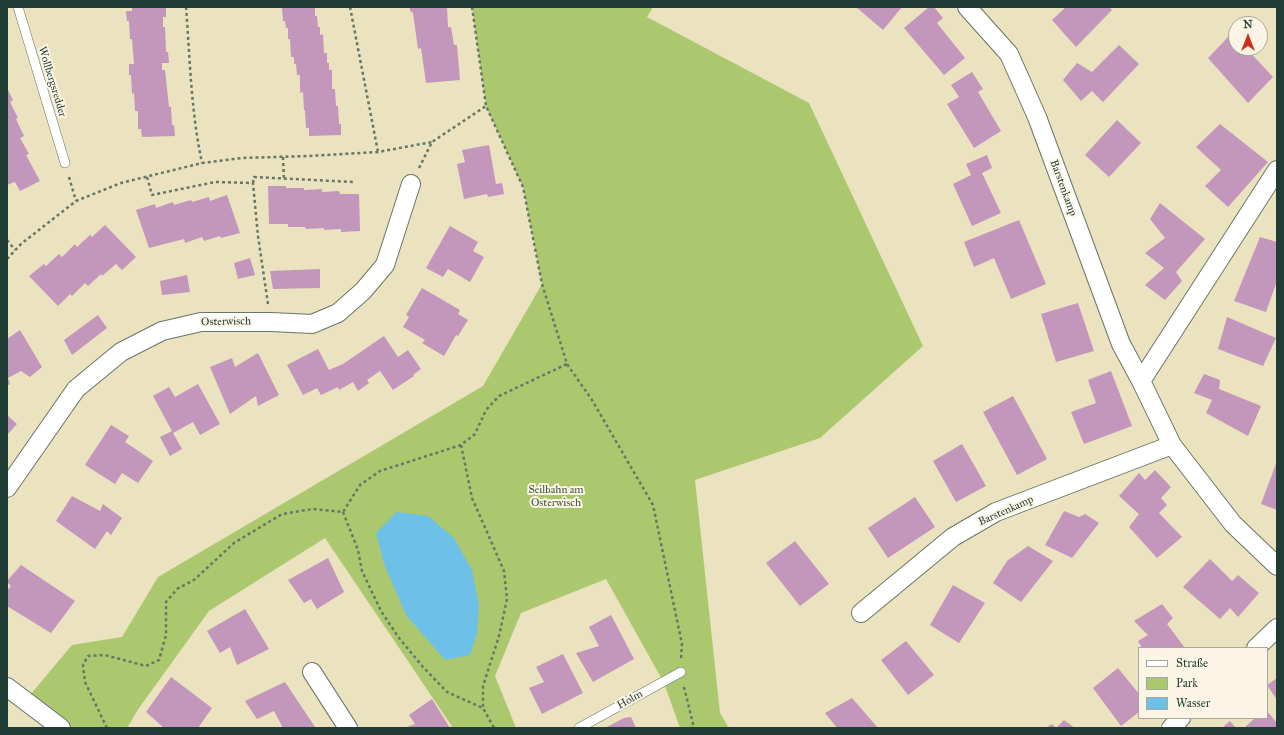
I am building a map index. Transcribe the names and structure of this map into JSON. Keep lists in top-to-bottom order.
{
  "streets": {
    "street": ["Barstenkamp", "Osterwisch"],
    "lane": ["Wollbergsredder", "Holm"]
  },
  "parks": ["Seilbahn am Osterwisch"],
  "legend": ["Straße", "Park", "Wasser"],
  "north": "top"
}
